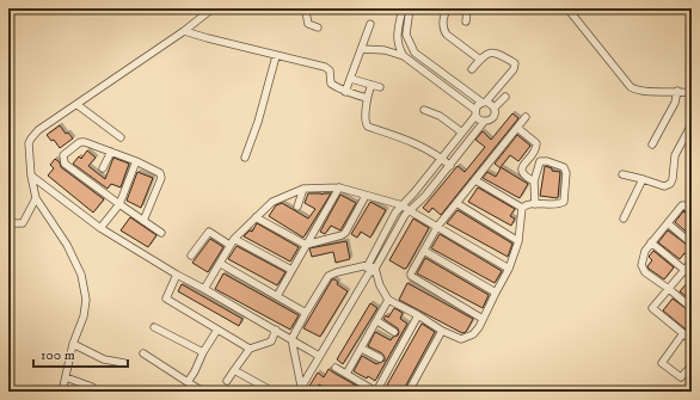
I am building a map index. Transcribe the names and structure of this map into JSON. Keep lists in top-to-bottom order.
{
  "scale_bar": "100 m"
}
